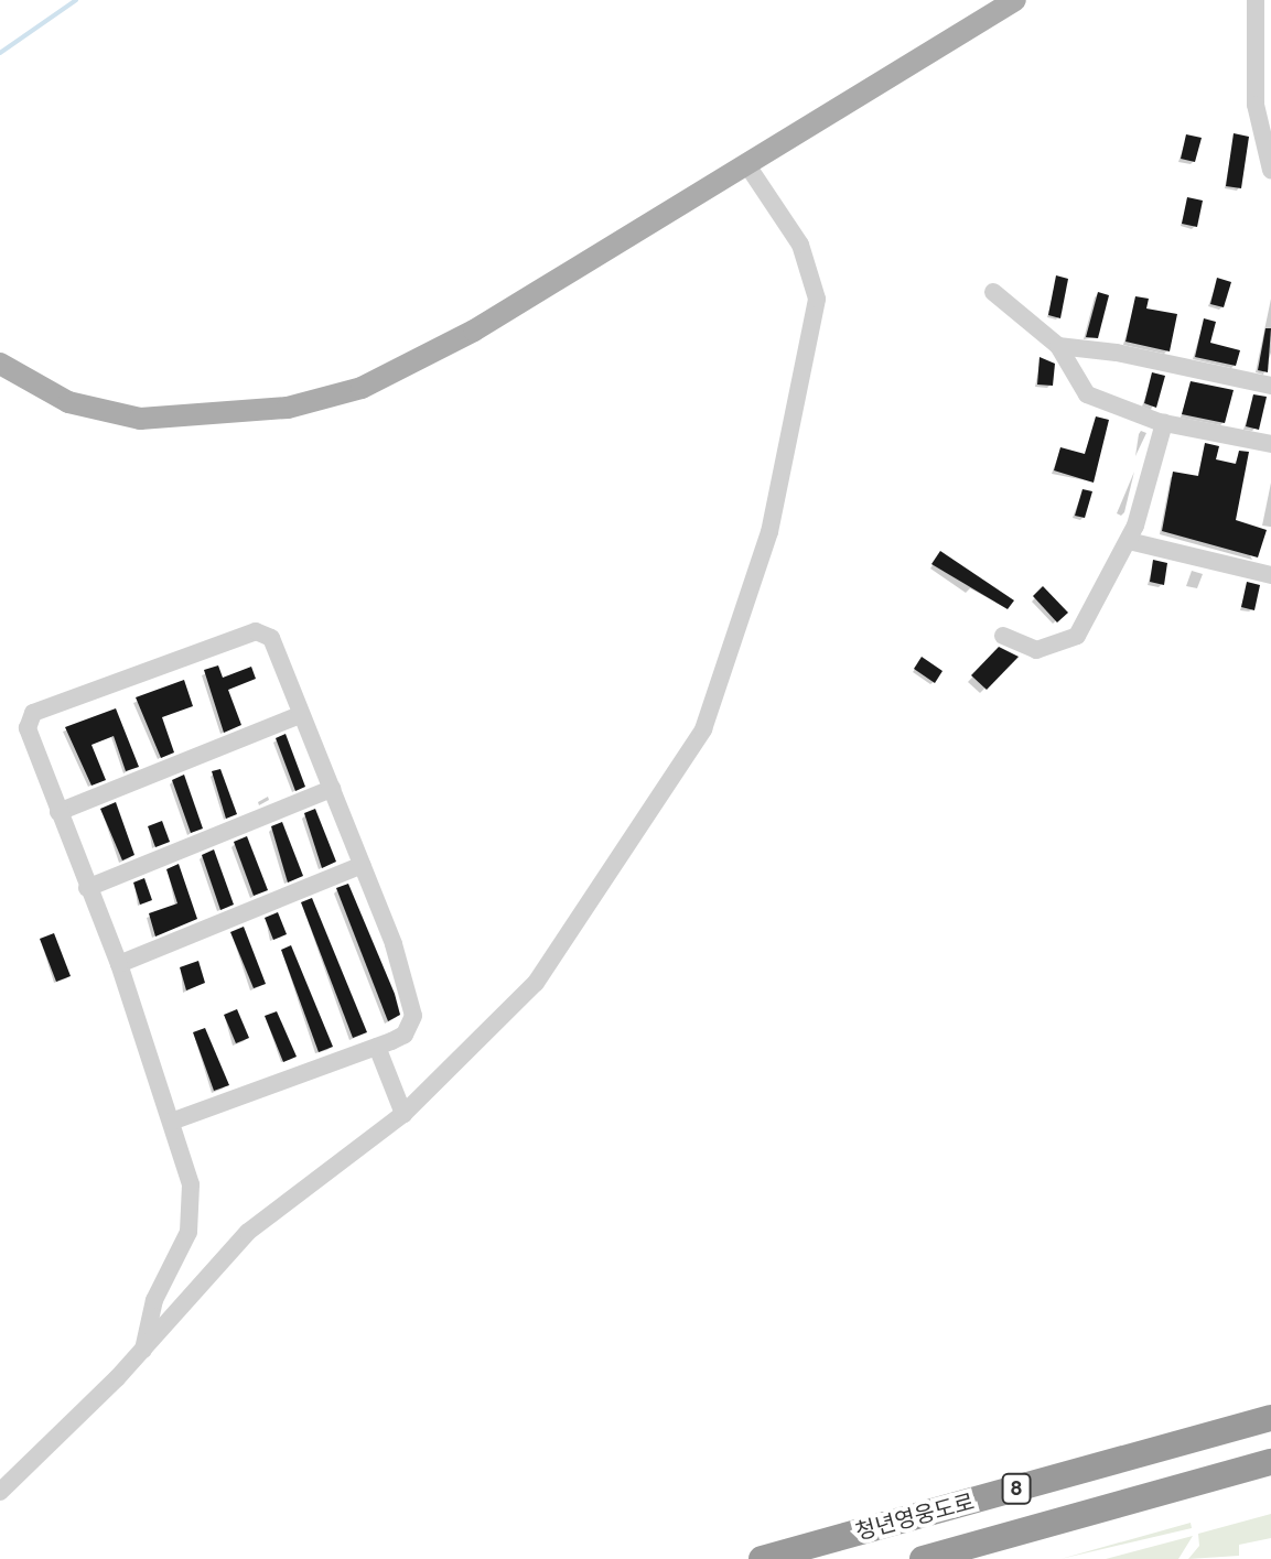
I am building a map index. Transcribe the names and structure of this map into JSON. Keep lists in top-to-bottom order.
{
  "streets": {
    "highway": ["8", "청년영웅도로"]
  }
}
